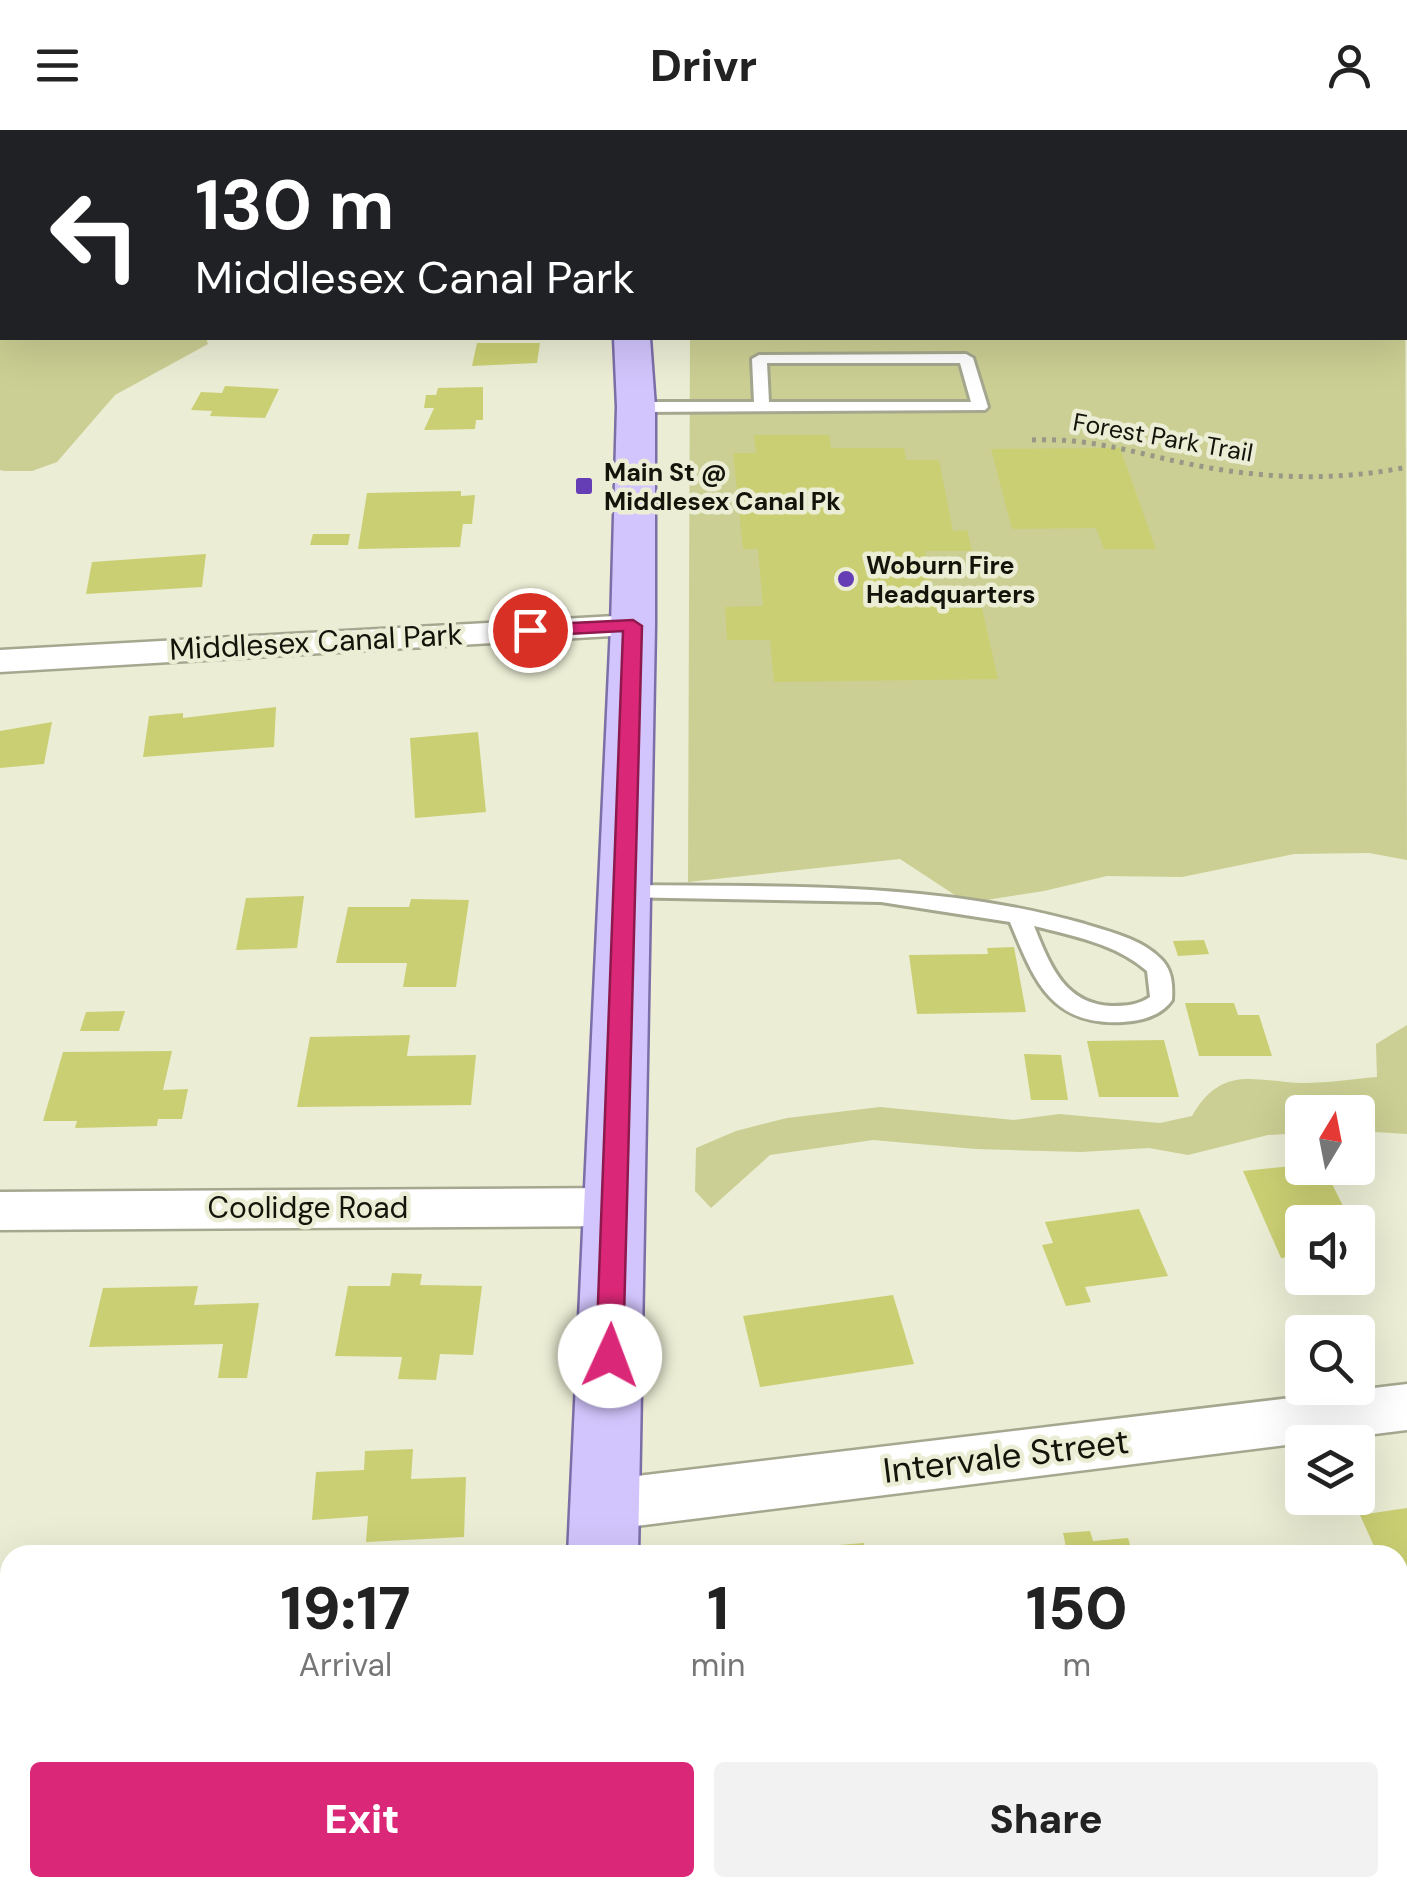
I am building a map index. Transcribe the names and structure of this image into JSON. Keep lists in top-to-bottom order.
{
  "streets": {
    "street": ["Middlesex Canal Park", "Coolidge Road", "Intervale Street"],
    "path": ["Forest Park Trail"]
  },
  "places": {
    "transit": ["Main St @ Middlesex Canal Pk"],
    "other": ["Woburn Fire Headquarters"]
  },
  "north": "top",
  "page": {
    "header": "Drivr",
    "turn": ["130 m", "Middlesex Canal Park"],
    "eta": [
      "19:17",
      "Arrival",
      "1",
      "min",
      "150",
      "m"
    ],
    "buttons": ["Exit", "Share"]
  }
}
